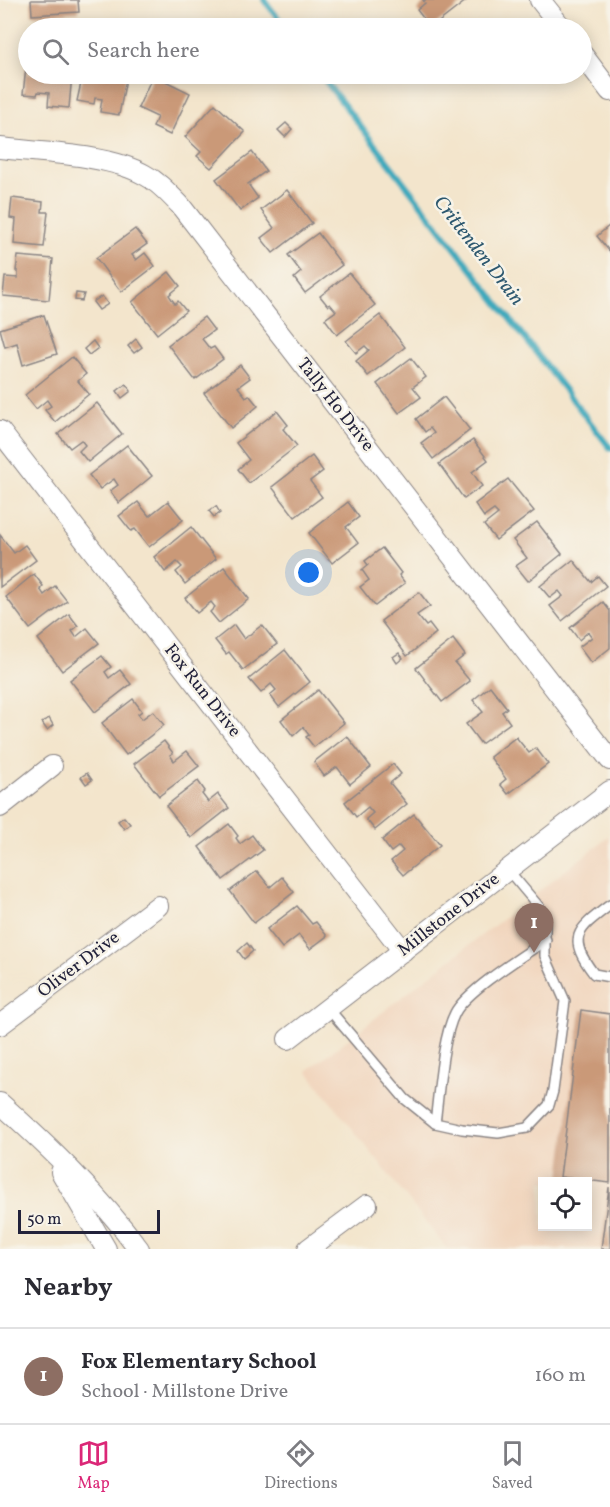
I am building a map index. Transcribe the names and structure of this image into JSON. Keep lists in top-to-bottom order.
{
  "streets": {
    "street": [
      "Tally Ho Drive",
      "Fox Run Drive",
      "Millstone Drive",
      "Oliver Drive"
    ]
  },
  "crossings": [
    ["Fox Run Drive", "Millstone Drive"]
  ],
  "water": ["Crittenden Drain"],
  "scale_bar": "50 m",
  "page": {
    "search": "Search here",
    "pins": "1",
    "scale": "50 m",
    "heading": "Nearby",
    "list": [
      {
        "mark": "1",
        "name": "Fox Elementary School",
        "note": "School · Millstone Drive",
        "value": "160 m"
      }
    ],
    "nav": ["Map", "Directions", "Saved"]
  }
}
